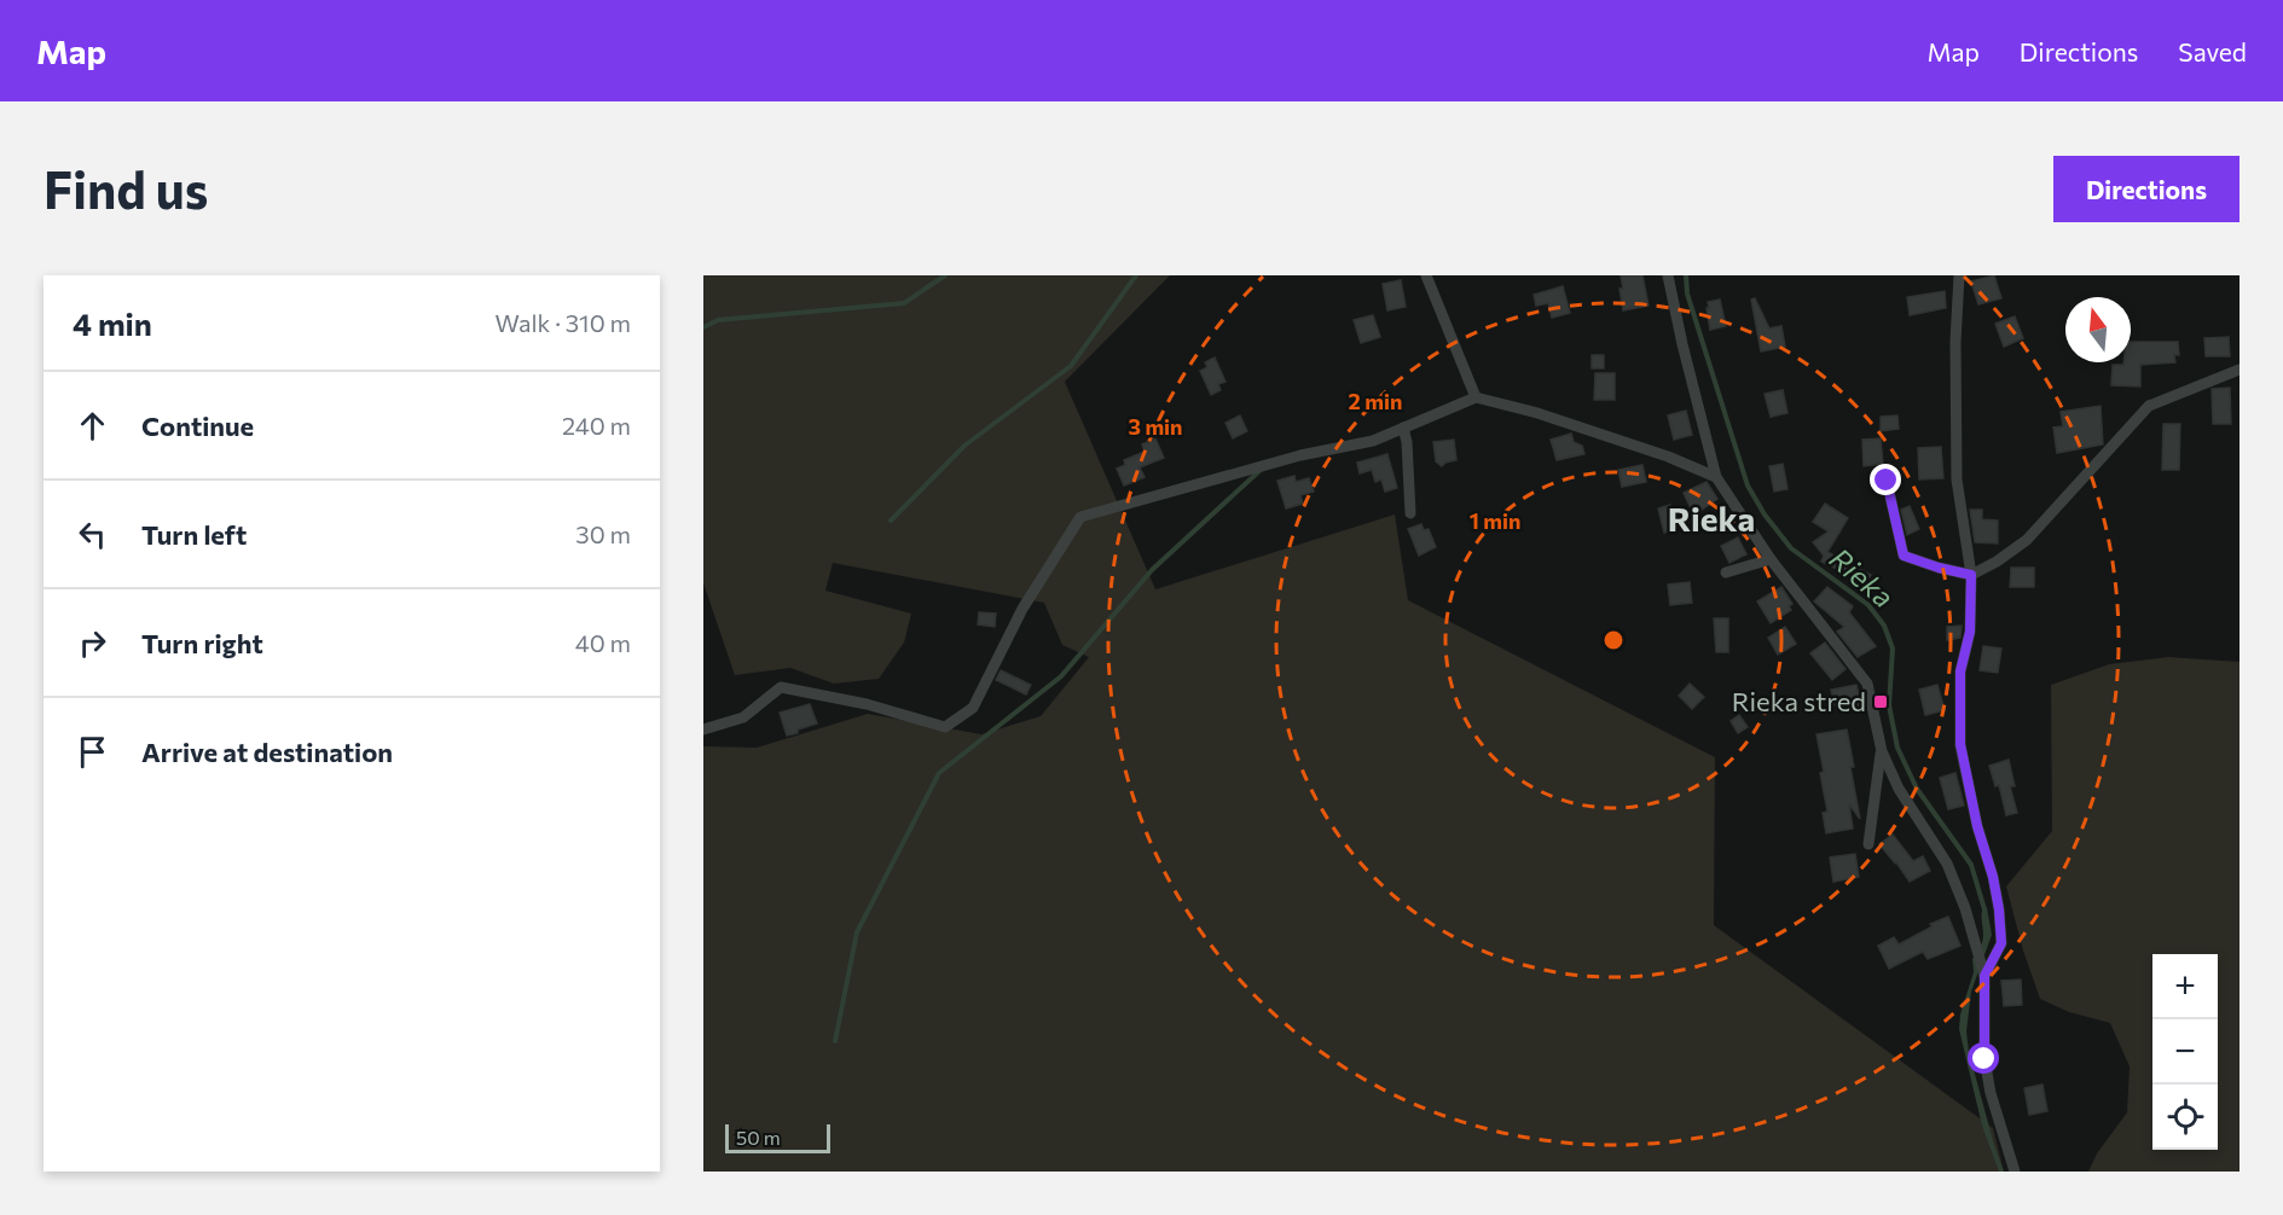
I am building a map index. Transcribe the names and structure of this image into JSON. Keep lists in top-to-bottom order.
{
  "districts": ["Rieka"],
  "water": ["Rieka"],
  "places": {
    "transit": ["Rieka stred"]
  },
  "scale_bar": "50 m",
  "north": "top",
  "page": {
    "header": "Map",
    "nav": ["Map", "Directions", "Saved"],
    "buttons": "Directions",
    "title": "Find us",
    "heading": ["4 min", "Walk · 310 m"],
    "list": [
      ["Continue", "240 m"],
      ["Turn left", "30 m"],
      ["Turn right", "40 m"],
      "Arrive at destination"
    ],
    "map_buttons": ["+", "−"],
    "scale": "50 m"
  },
  "rings": ["2 min", "3 min", "1 min"]
}
